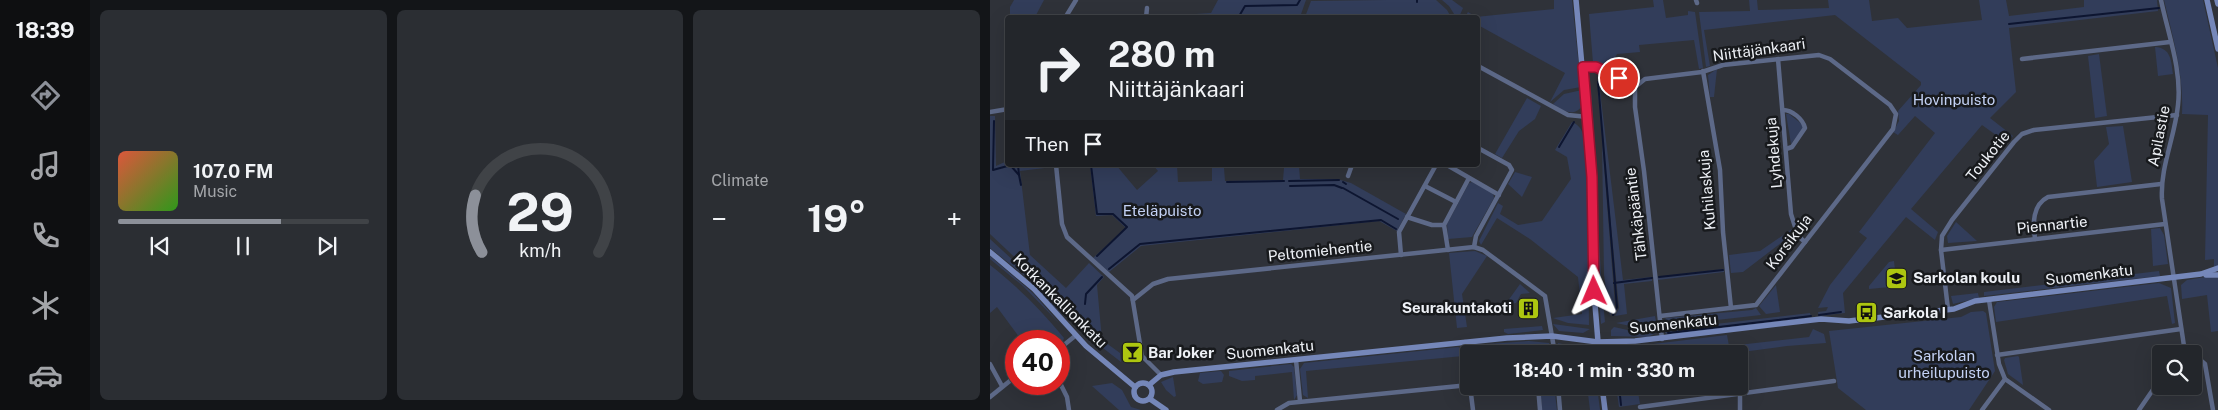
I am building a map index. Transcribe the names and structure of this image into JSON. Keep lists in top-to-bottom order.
{
  "streets": {
    "street": [
      "Niittäjänkaari",
      "Apilastie",
      "Lyhdekuja",
      "Toukotie",
      "Kuhilaskuja",
      "Tähkäpääntie",
      "Piennartie",
      "Korsikuja",
      "Peltomiehentie",
      "Suomenkatu",
      "Kotkankallionkatu"
    ]
  },
  "crossings": [
    ["Niittäjänkaari", "Lyhdekuja"],
    ["Niittäjänkaari", "Kuhilaskuja"],
    ["Niittäjänkaari", "Tähkäpääntie"],
    ["Niittäjänkaari", "Korsikuja"],
    ["Apilastie", "Toukotie"],
    ["Apilastie", "Piennartie"],
    ["Apilastie", "Suomenkatu"],
    ["Lyhdekuja", "Korsikuja"],
    ["Toukotie", "Piennartie"],
    ["Toukotie", "Suomenkatu"],
    ["Kuhilaskuja", "Korsikuja"],
    ["Tähkäpääntie", "Korsikuja"],
    ["Tähkäpääntie", "Suomenkatu"]
  ],
  "parks": ["Hovinpuisto", "Eteläpuisto", "Sarkolan urheilupuisto"],
  "places": {
    "school or university": ["Sarkolan koulu"],
    "building": ["Seurakuntakoti"],
    "bus stop": ["Sarkola I"],
    "bar": ["Bar Joker"]
  },
  "page": {
    "tabs": "18:39",
    "tile": "Climate",
    "turn": ["280 m", "Niittäjänkaari"],
    "then": "Then",
    "song": ["107.0 FM", "Music"],
    "heat": ["−", "19°", "+"],
    "limit": "40",
    "trip": "18:40 · 1 min · 330 m",
    "gauge": ["29", "km/h"]
  }
}
